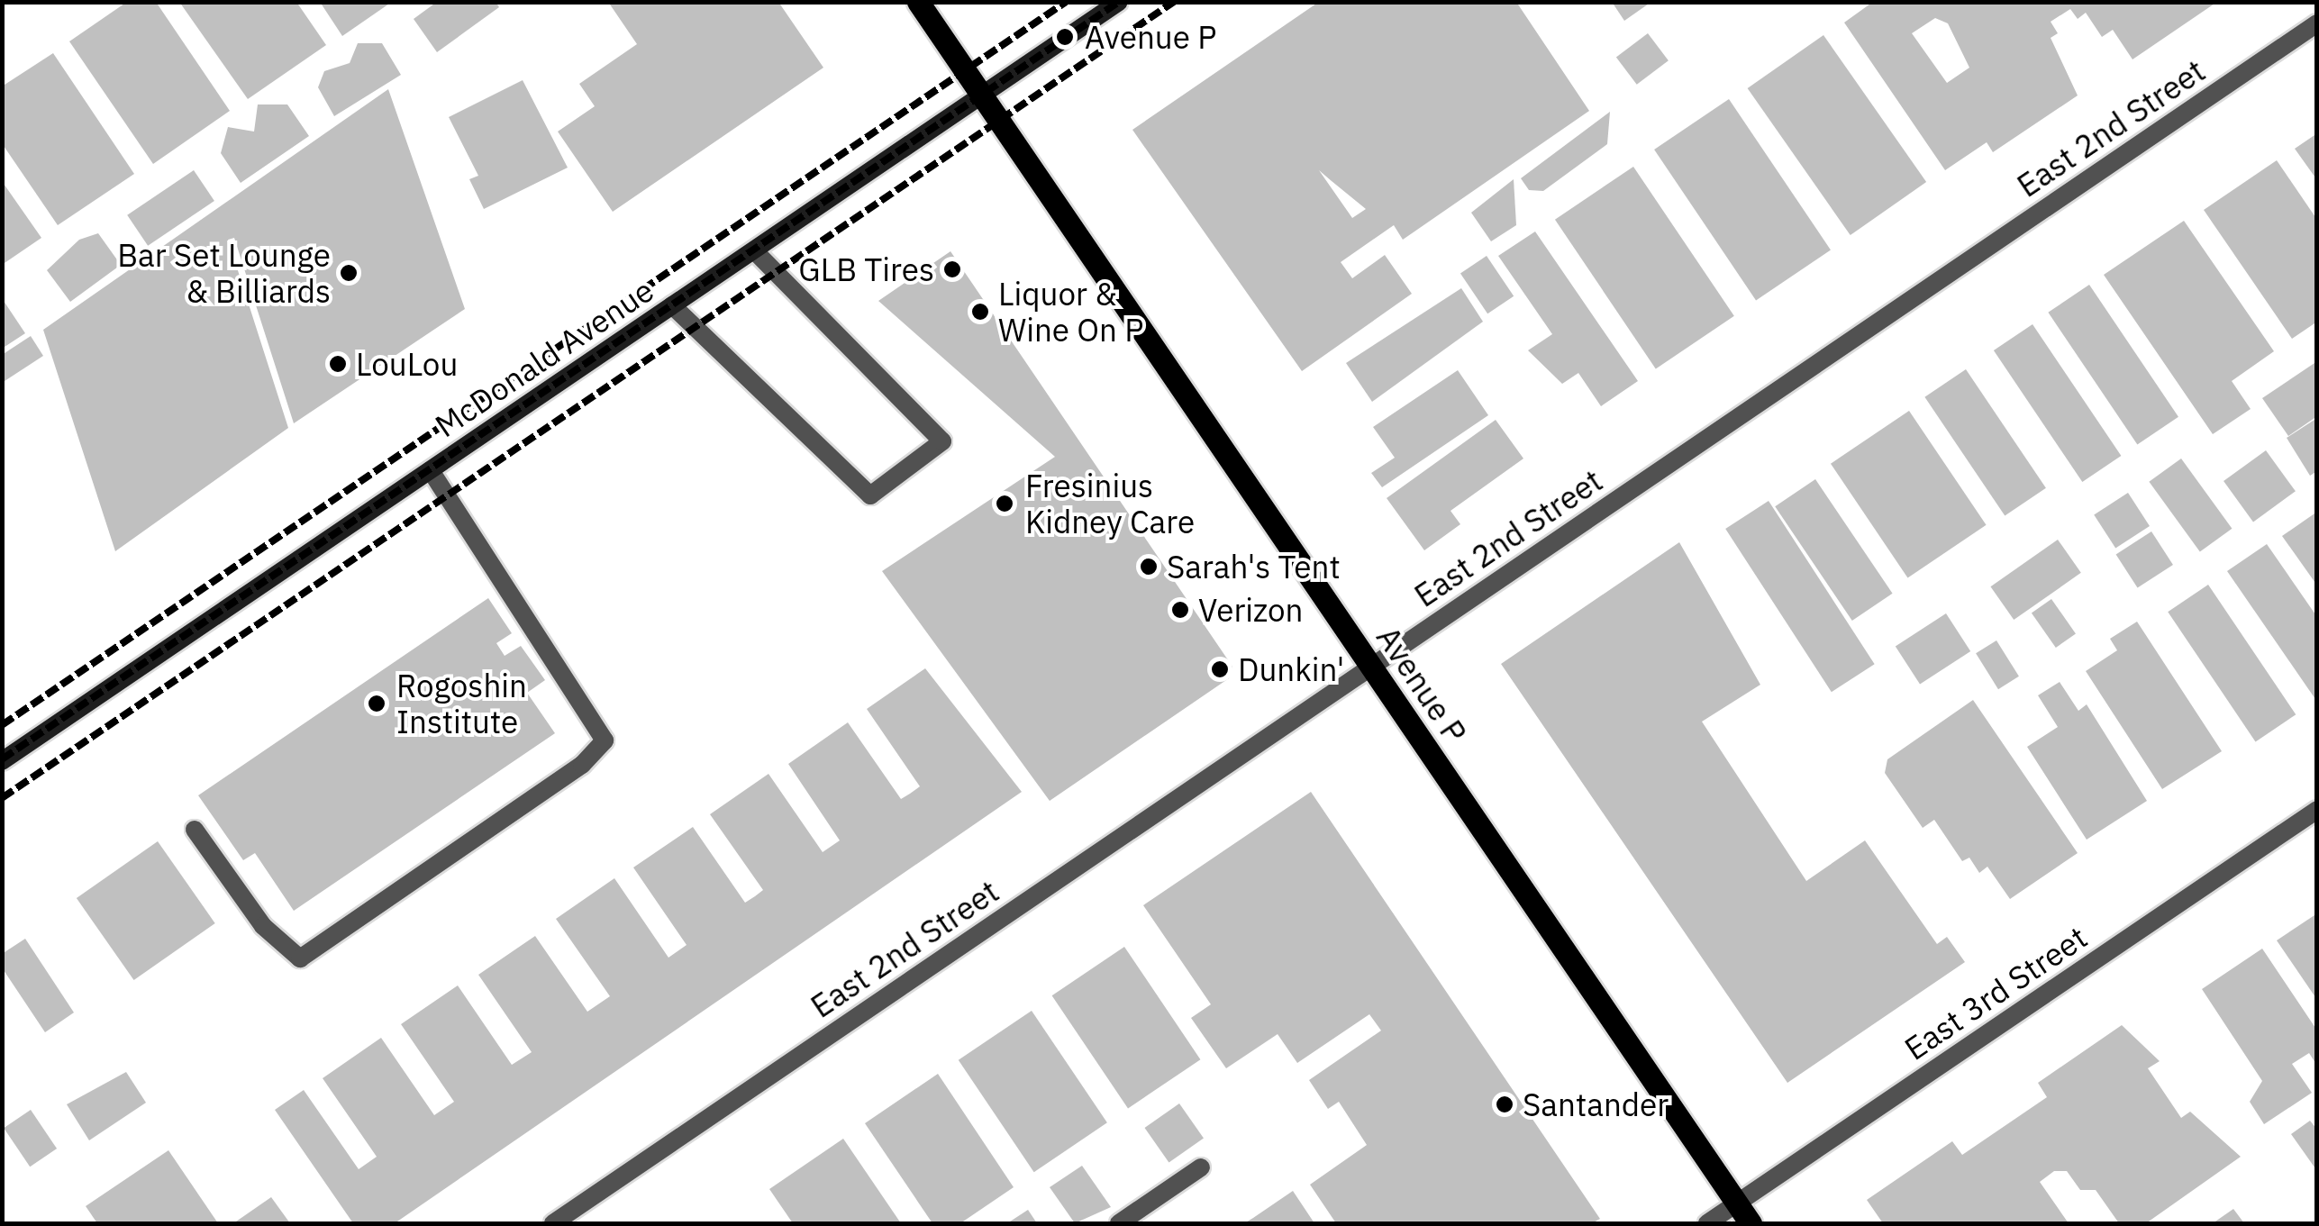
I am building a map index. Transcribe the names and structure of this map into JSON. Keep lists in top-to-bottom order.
{
  "streets": {
    "main road": ["McDonald Avenue", "Avenue P"],
    "street": ["East 2nd Street", "East 3rd Street"]
  },
  "crossings": [
    ["East 2nd Street", "Avenue P"],
    ["McDonald Avenue", "Avenue P"],
    ["Avenue P", "East 3rd Street"]
  ],
  "places": [
    "Avenue P",
    "GLB Tires",
    "Bar Set Lounge & Billiards",
    "Liquor & Wine On P",
    "LouLou",
    "Fresinius Kidney Care",
    "Sarah's Tent",
    "Verizon",
    "Dunkin'",
    "Rogoshin Institute",
    "Santander"
  ]
}
